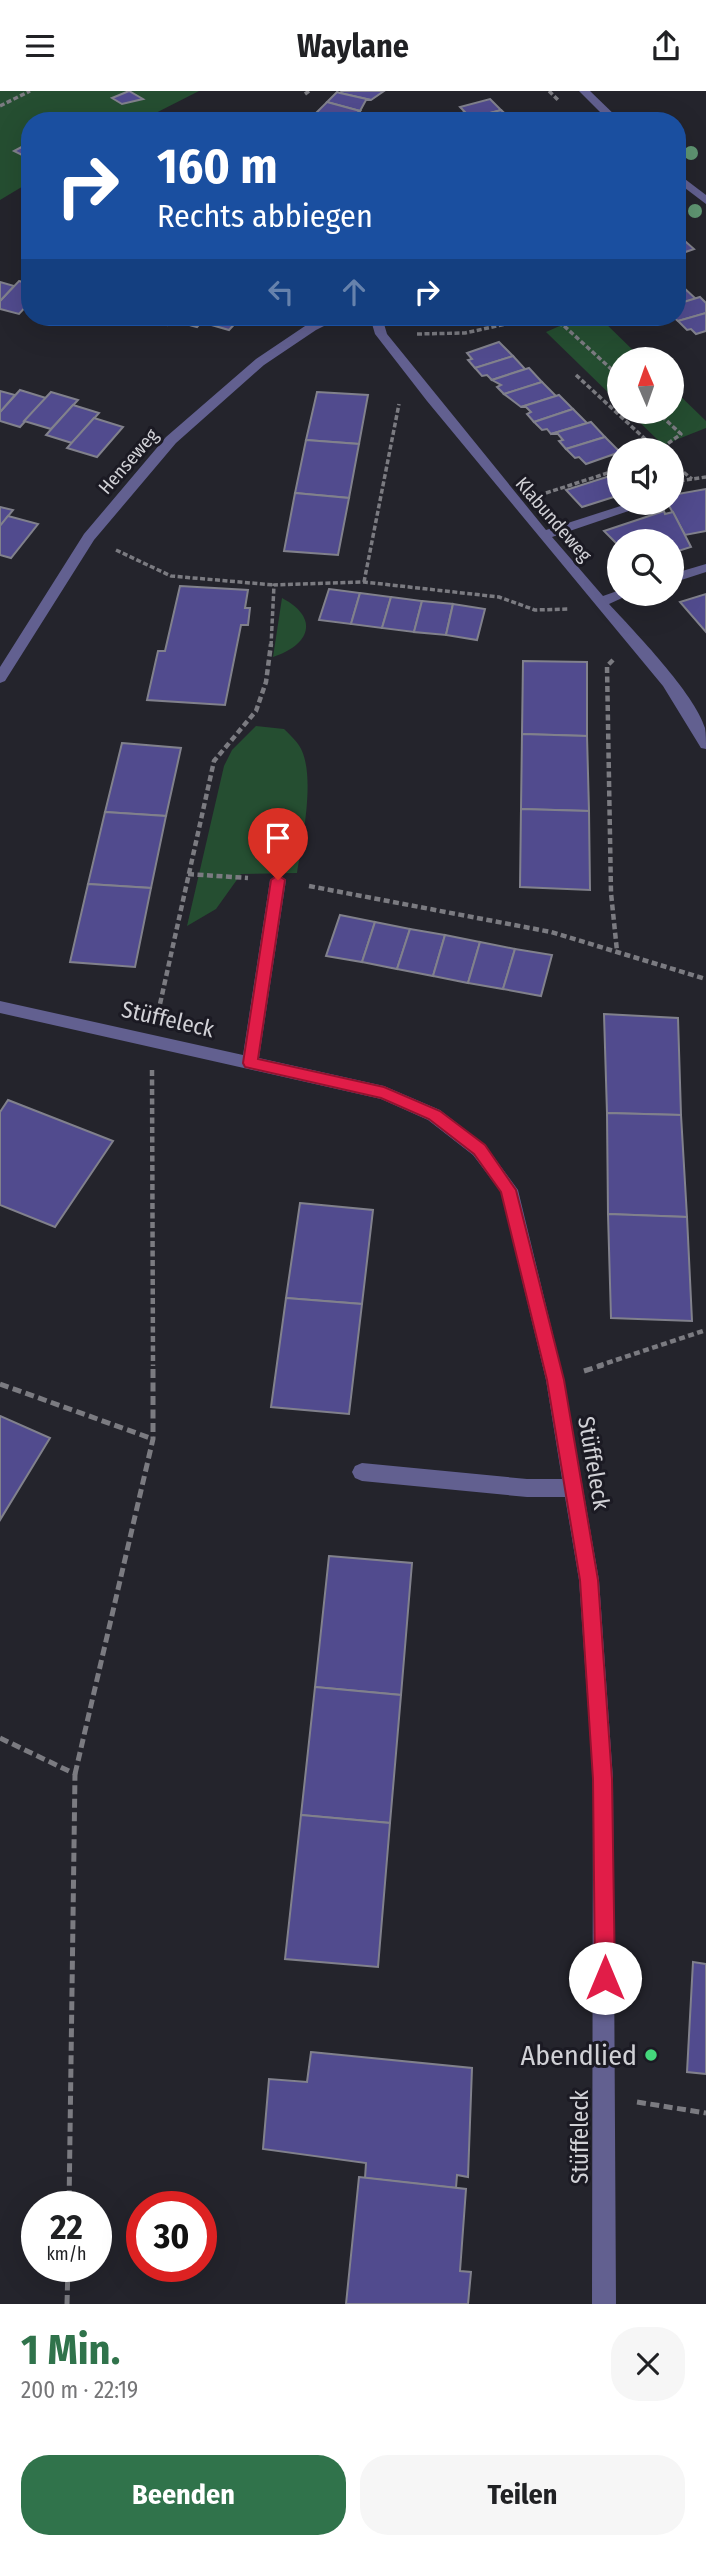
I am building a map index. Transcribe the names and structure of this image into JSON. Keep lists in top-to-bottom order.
{
  "streets": {
    "street": ["Henseweg", "Klabundeweg", "Stüffeleck"]
  },
  "places": ["Abendlied"],
  "north": "top",
  "page": {
    "header": "Waylane",
    "turn": ["160 m", "Rechts abbiegen"],
    "speed": "22 km/h",
    "limit": "30",
    "heading": ["1 Min.", "200 m · 22:19"],
    "buttons": ["Beenden", "Teilen"]
  }
}
